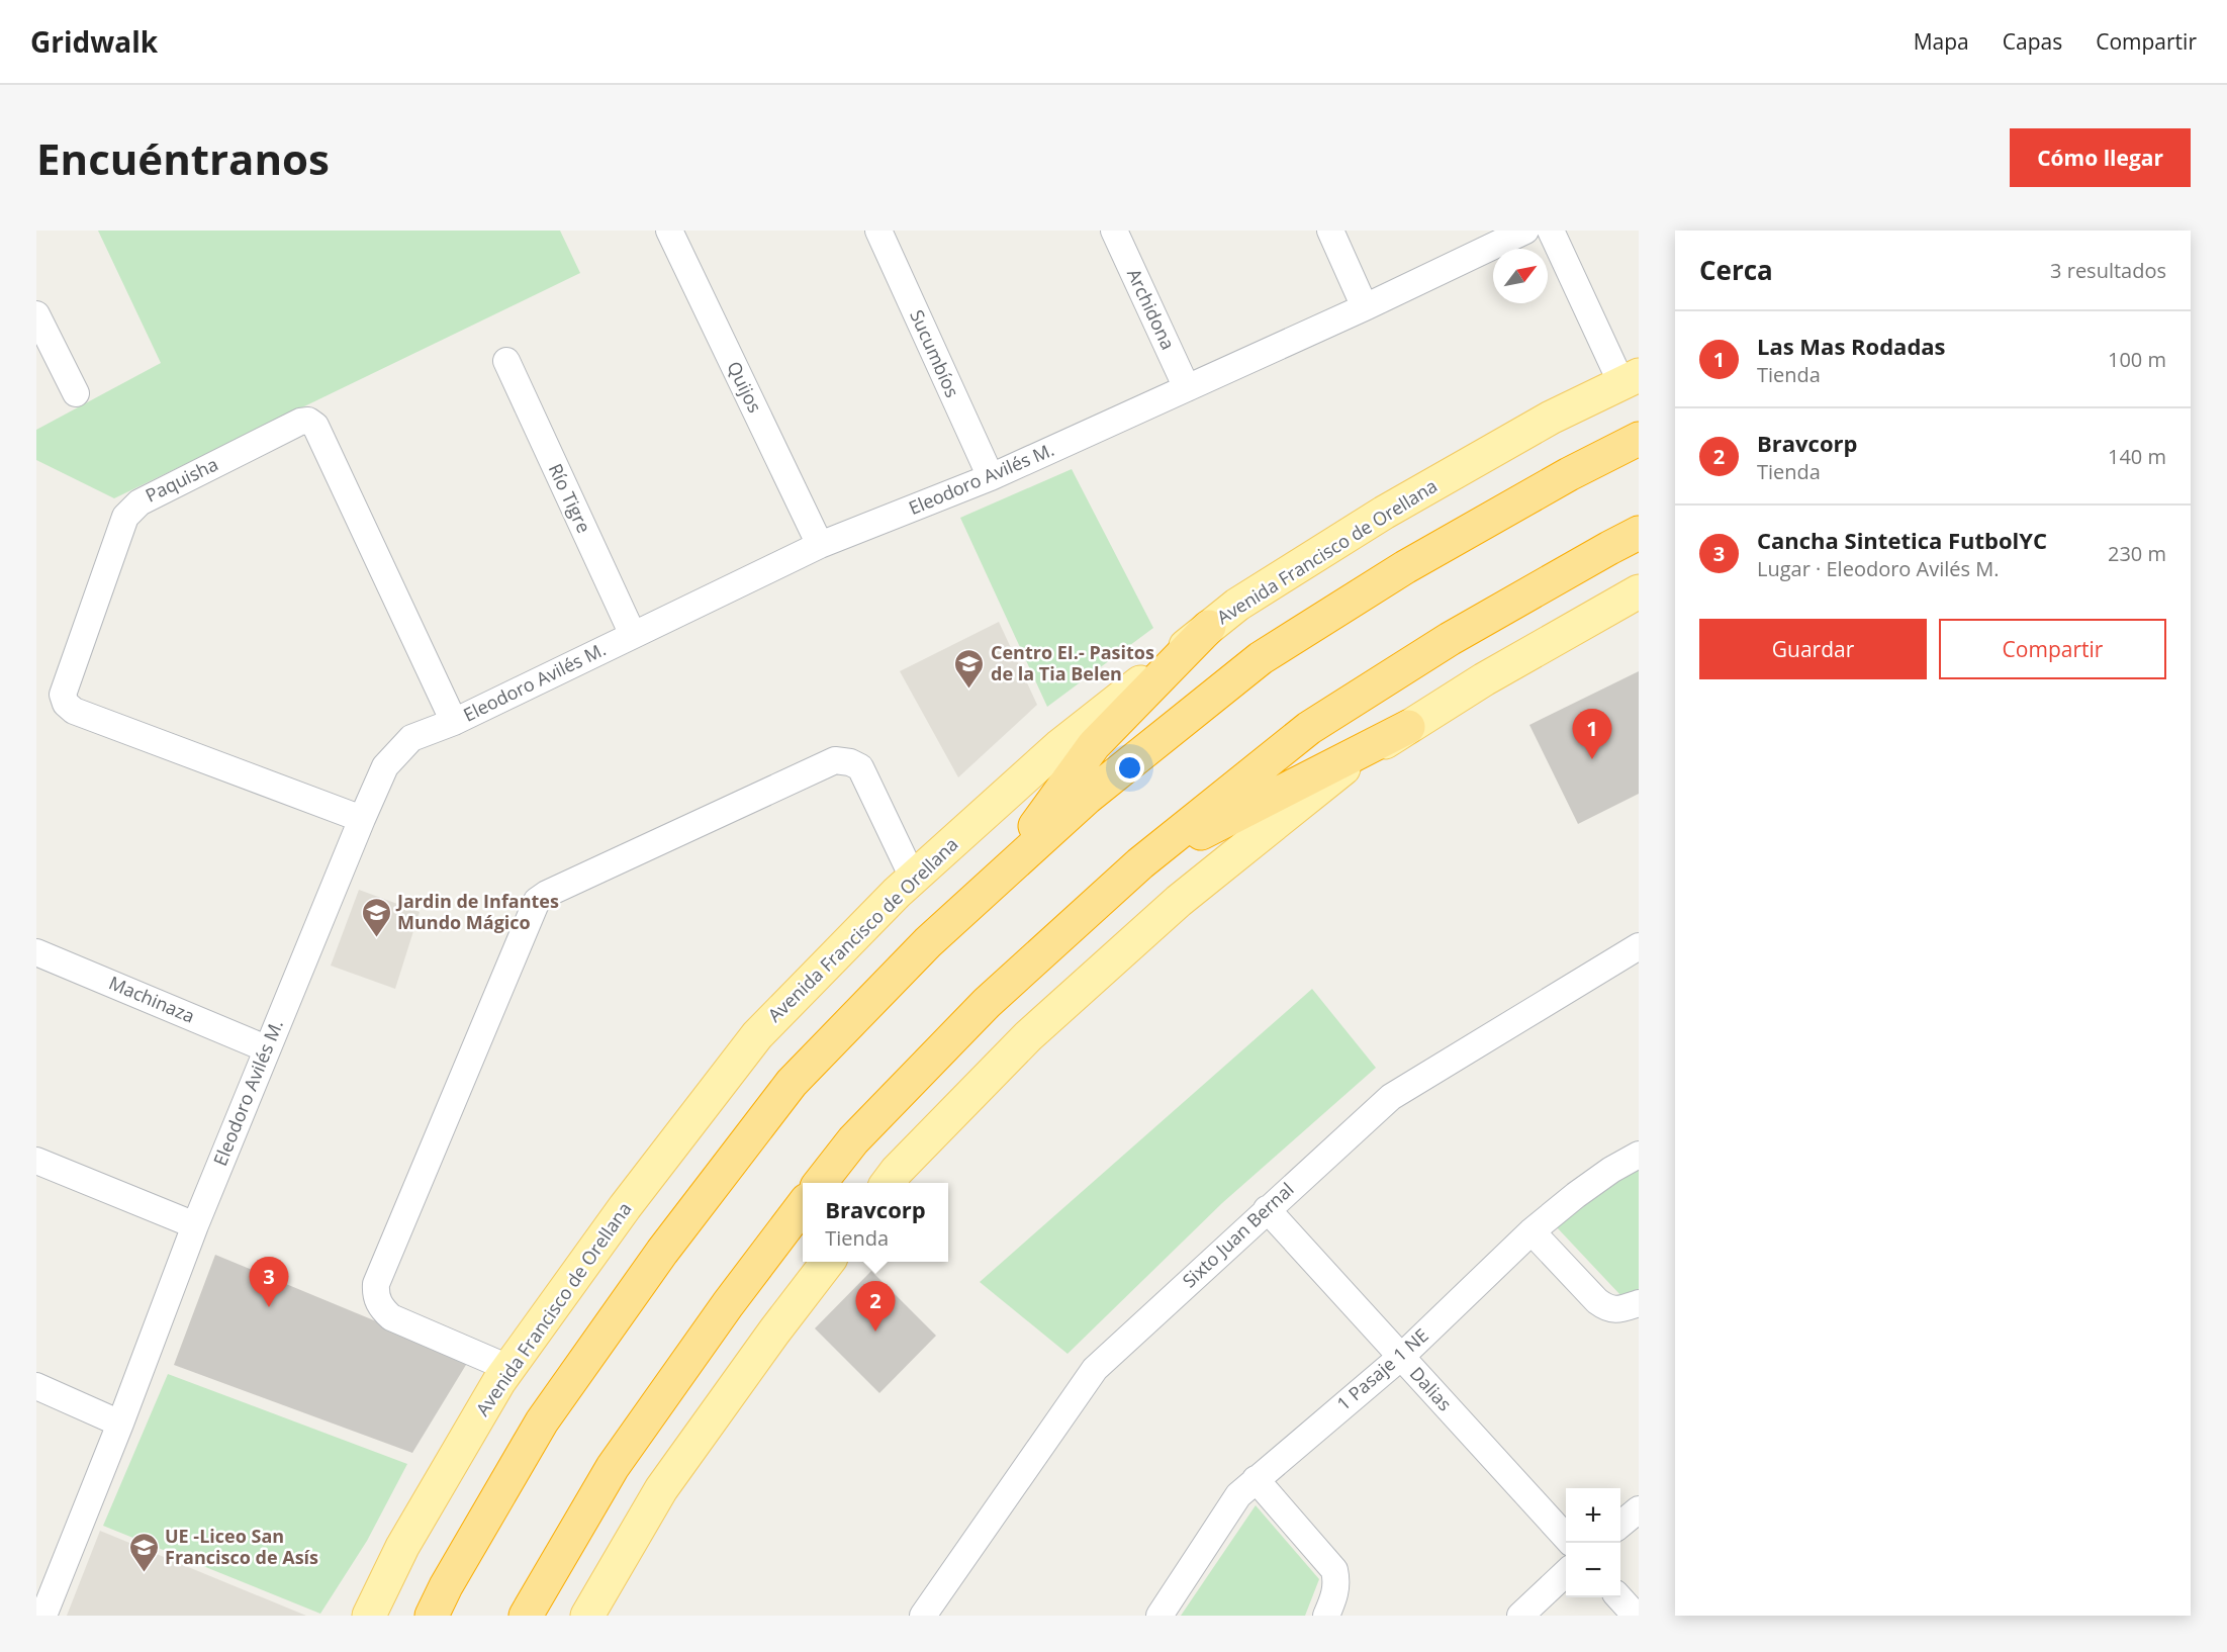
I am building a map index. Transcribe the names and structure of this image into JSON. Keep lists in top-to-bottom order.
{
  "streets": {
    "main road": ["Avenida Francisco de Orellana"],
    "street": [
      "Archidona",
      "Sucumbíos",
      "Quijos",
      "Eleodoro Avilés M.",
      "Paquisha",
      "Río Tigre",
      "Machinaza",
      "Sixto Juan Bernal",
      "1 Pasaje 1 NE",
      "Dalias"
    ]
  },
  "crossings": [
    ["Archidona", "Eleodoro Avilés M."],
    ["Sucumbíos", "Eleodoro Avilés M."],
    ["Quijos", "Eleodoro Avilés M."],
    ["Eleodoro Avilés M.", "Paquisha"],
    ["Eleodoro Avilés M.", "Río Tigre"],
    ["Eleodoro Avilés M.", "Machinaza"],
    ["Sixto Juan Bernal", "Dalias"],
    ["1 Pasaje 1 NE", "Dalias"]
  ],
  "places": {
    "school or university": ["Centro EI.- Pasitos de la Tia Belen", "Jardin de Infantes Mundo Mágico", "UE -Liceo San Francisco de Asís"]
  },
  "north": "top right",
  "page": {
    "header": "Gridwalk",
    "nav": ["Mapa", "Capas", "Compartir"],
    "buttons": [
      "Cómo llegar",
      ["Guardar", "Compartir"]
    ],
    "title": "Encuéntranos",
    "heading": ["Cerca", "3 resultados"],
    "list": [
      {
        "mark": "1",
        "name": "Las Mas Rodadas",
        "note": "Tienda",
        "value": "100 m"
      },
      {
        "mark": "2",
        "name": "Bravcorp",
        "note": "Tienda",
        "value": "140 m"
      },
      {
        "mark": "3",
        "name": "Cancha Sintetica FutbolYC",
        "note": "Lugar · Eleodoro Avilés M.",
        "value": "230 m"
      }
    ],
    "pins": ["1", "3", "2"],
    "popup": ["Bravcorp", "Tienda"],
    "map_buttons": ["+", "−"]
  }
}
